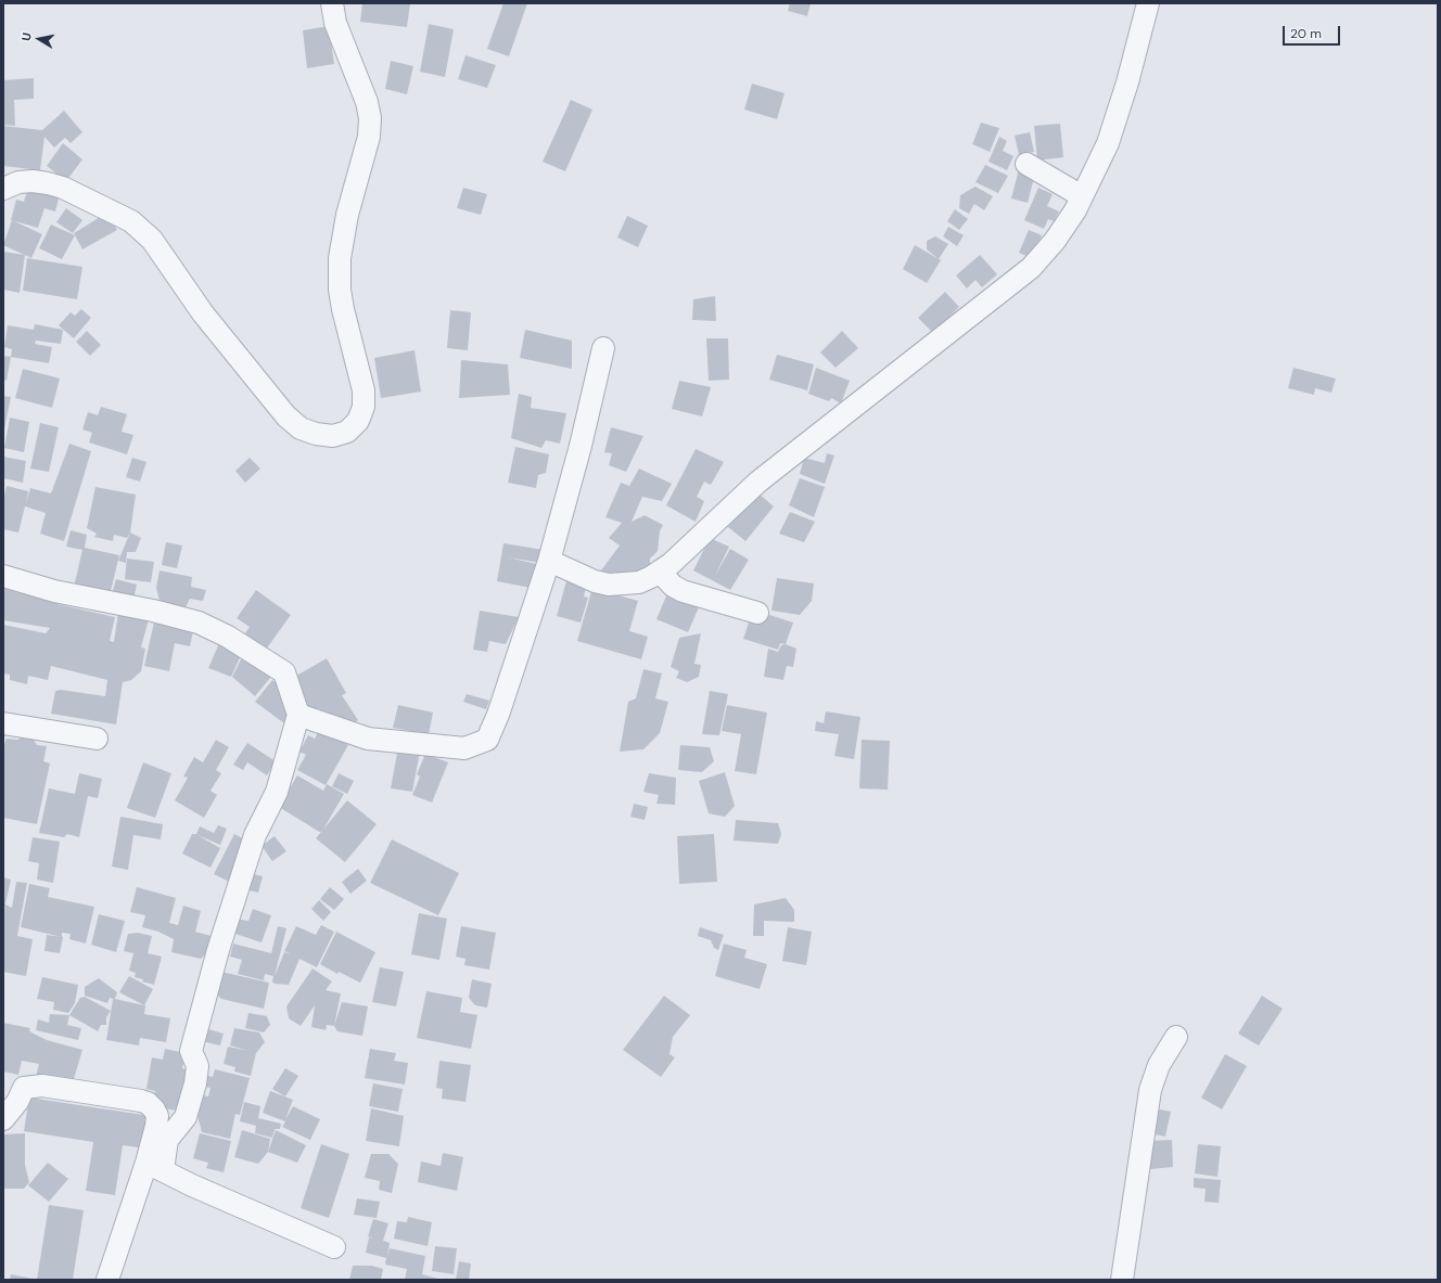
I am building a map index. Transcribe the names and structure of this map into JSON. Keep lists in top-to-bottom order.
{
  "scale_bar": "20 m",
  "north": "left"
}
